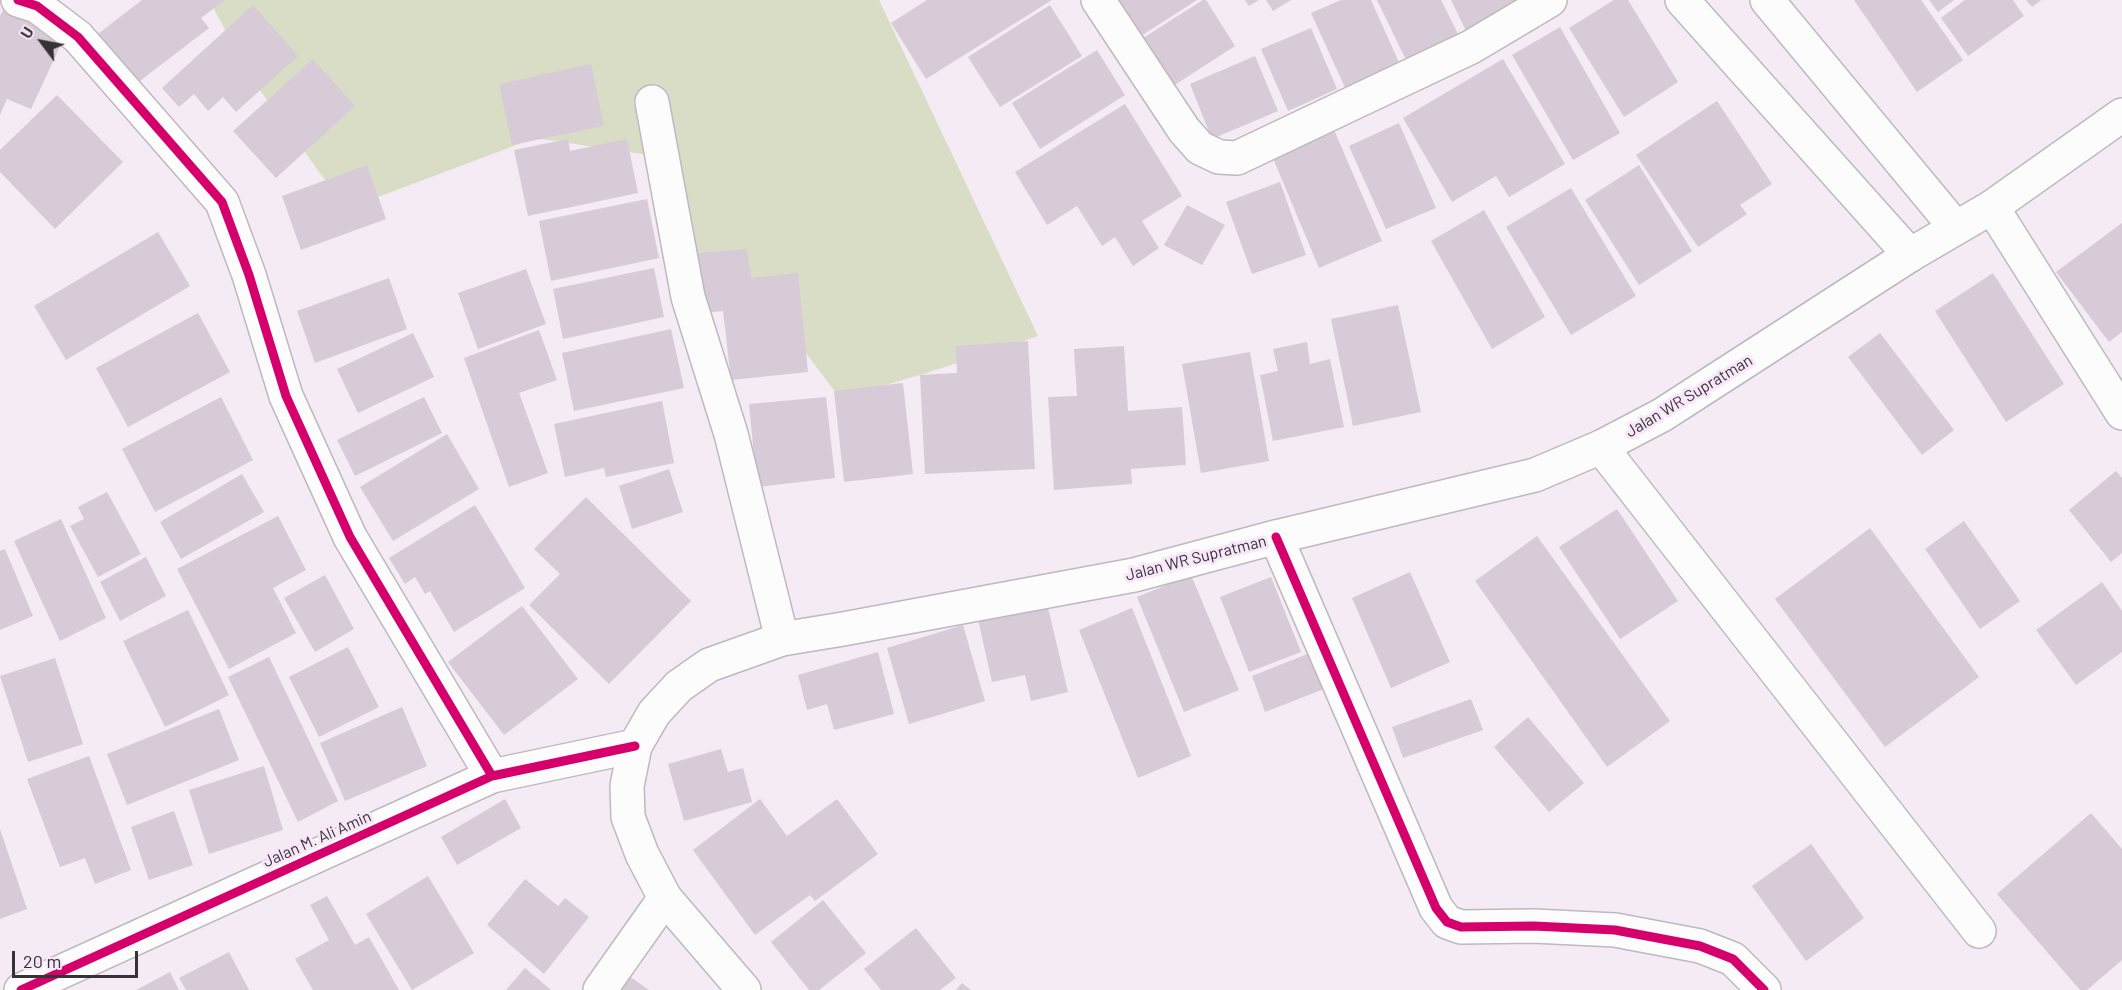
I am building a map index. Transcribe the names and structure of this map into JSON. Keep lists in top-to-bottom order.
{
  "streets": {
    "main road": ["Jalan WR Supratman", "Jalan M. Ali Amin"]
  },
  "crossings": [
    ["Jalan WR Supratman", "Jalan M. Ali Amin"]
  ],
  "scale_bar": "20 m",
  "north": "top left"
}
